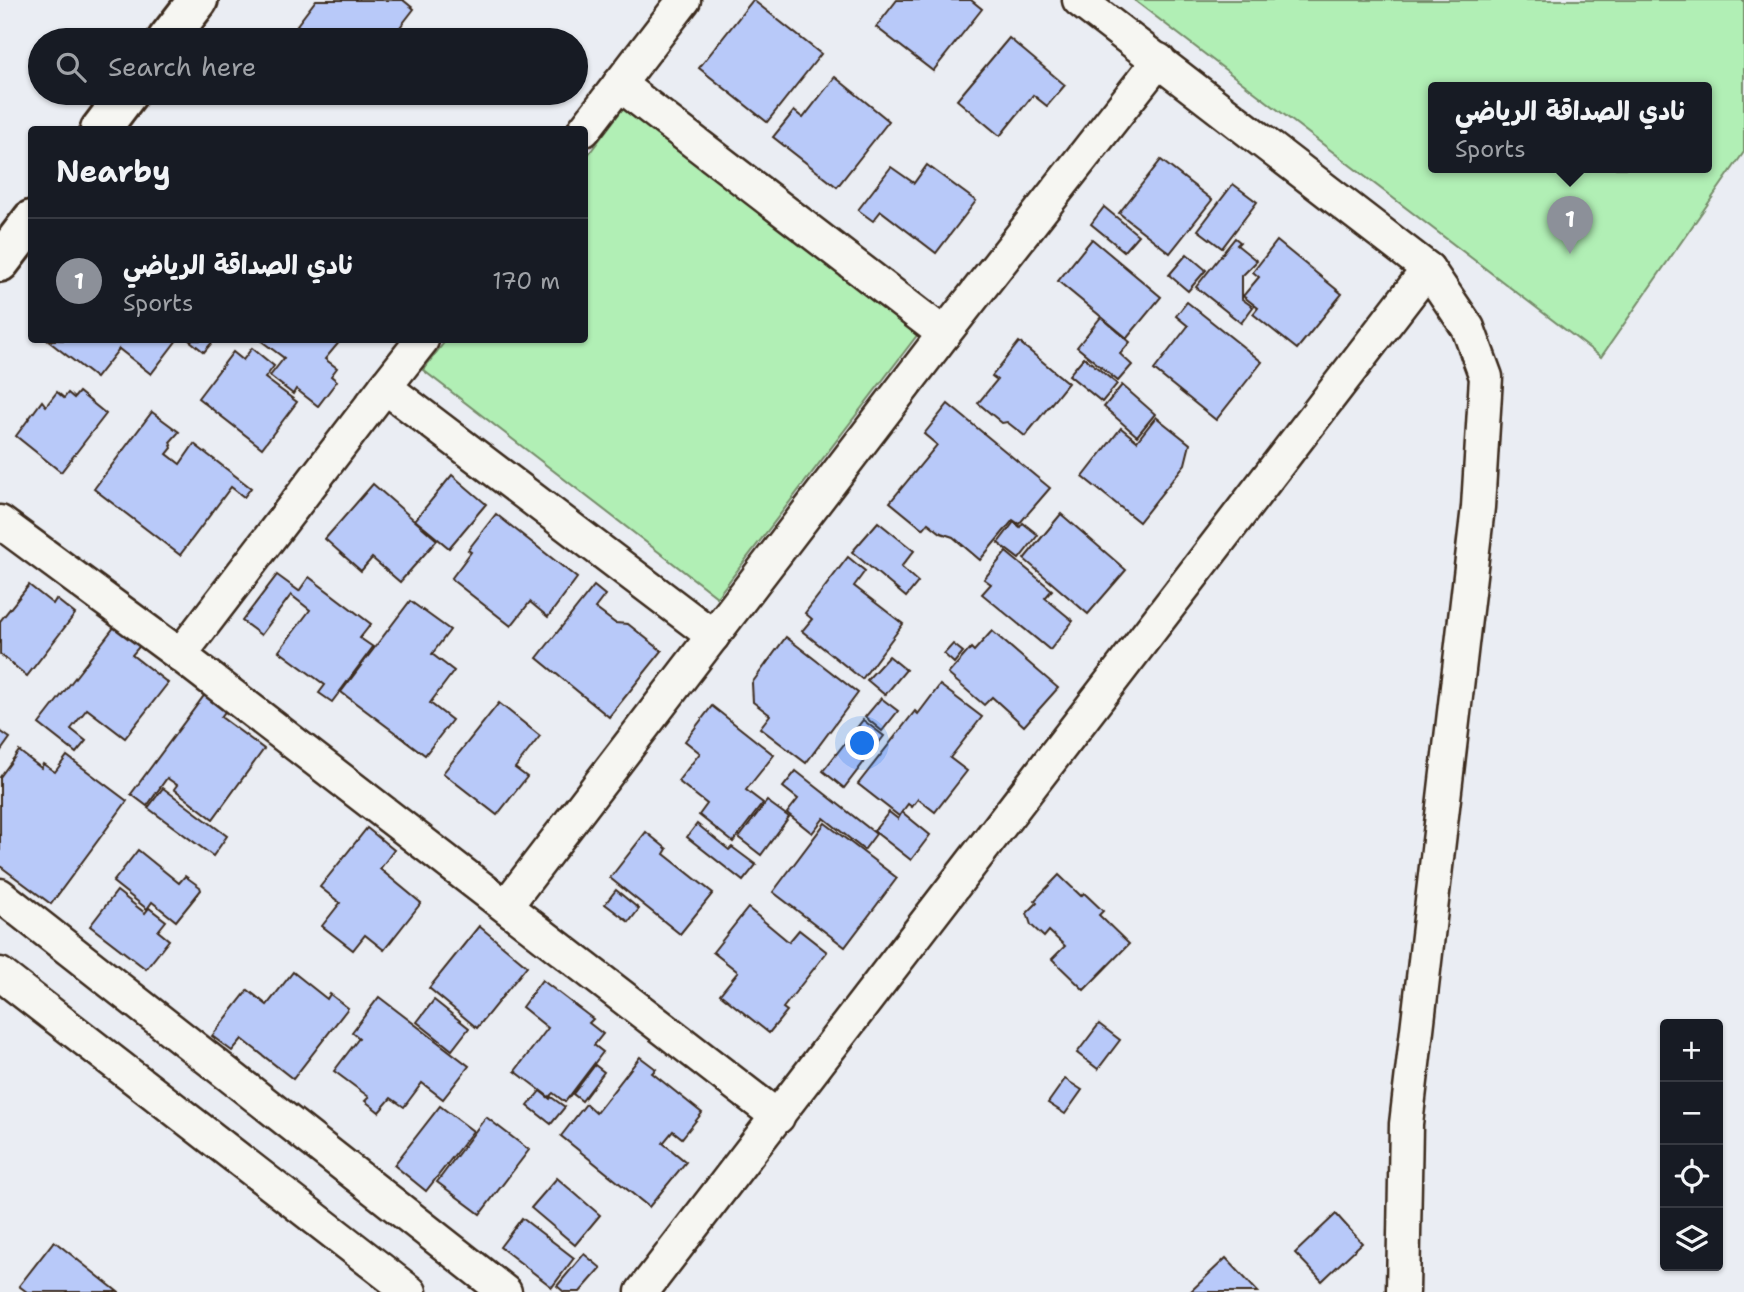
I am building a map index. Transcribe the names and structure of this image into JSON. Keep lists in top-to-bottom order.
{
  "page": {
    "search": "Search here",
    "popup": ["نادي الصداقة الرياضي", "Sports"],
    "heading": "Nearby",
    "pins": "1",
    "list": [
      {
        "mark": "1",
        "name": "نادي الصداقة الرياضي",
        "note": "Sports",
        "value": "170 m"
      }
    ],
    "map_buttons": ["+", "−"]
  }
}
